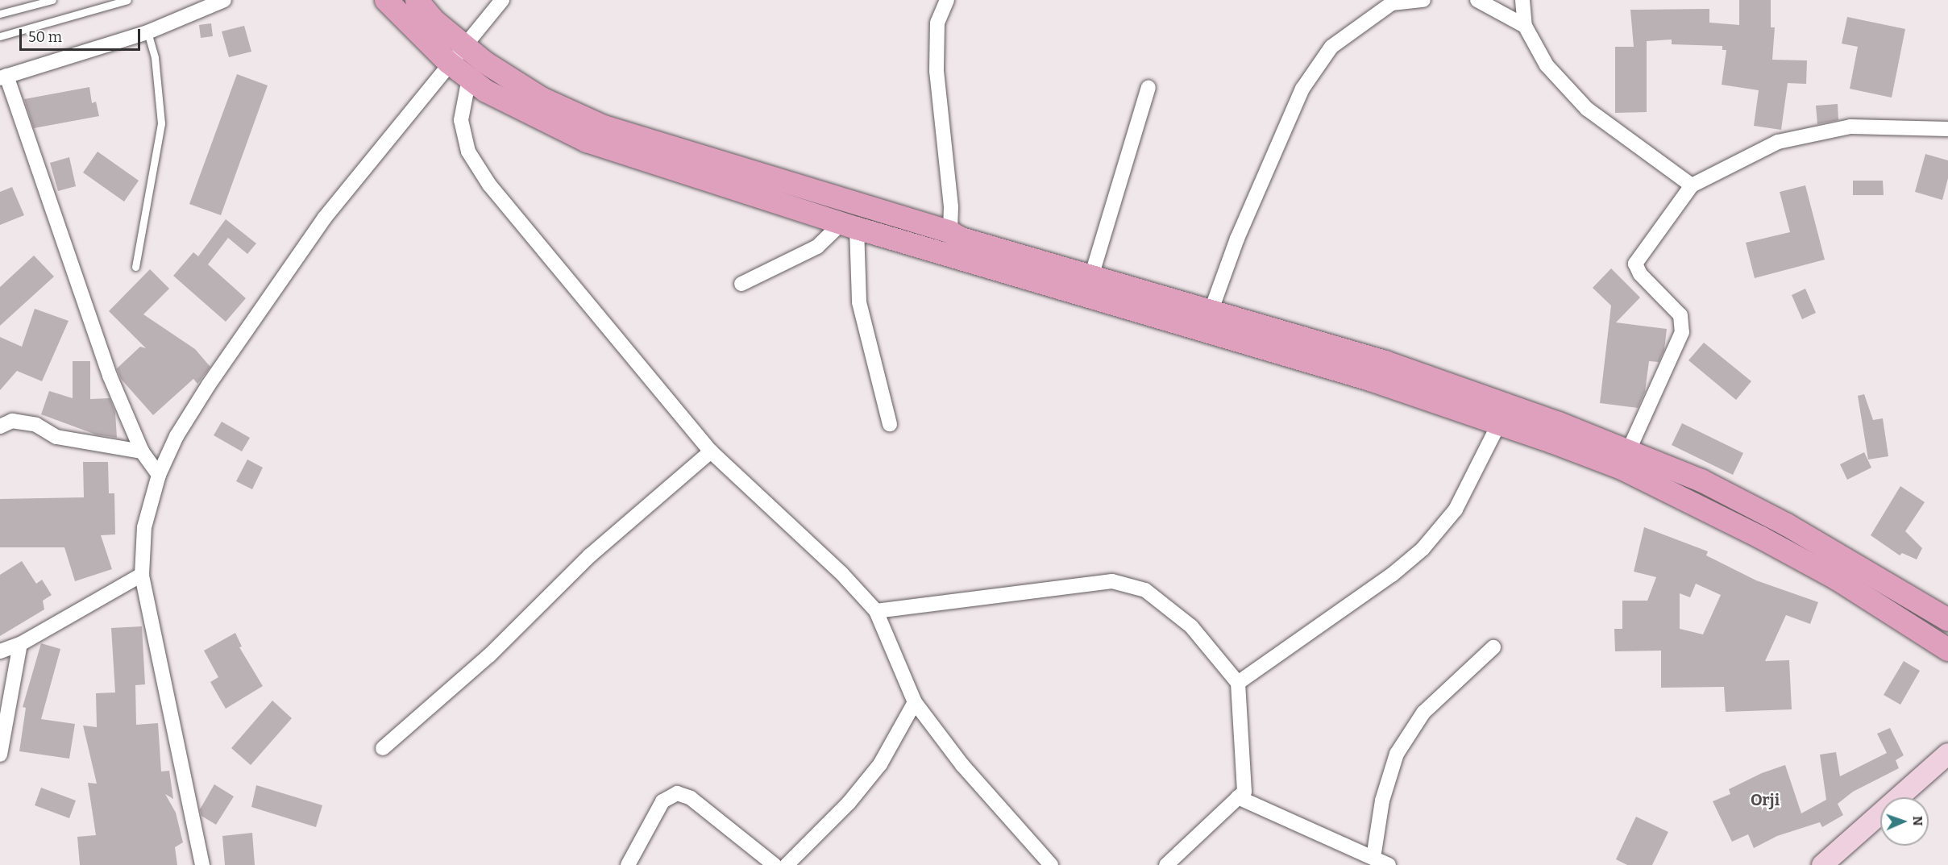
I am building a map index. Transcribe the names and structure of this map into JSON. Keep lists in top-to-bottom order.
{
  "districts": ["Orji"],
  "scale_bar": "50 m",
  "north": "right"
}
